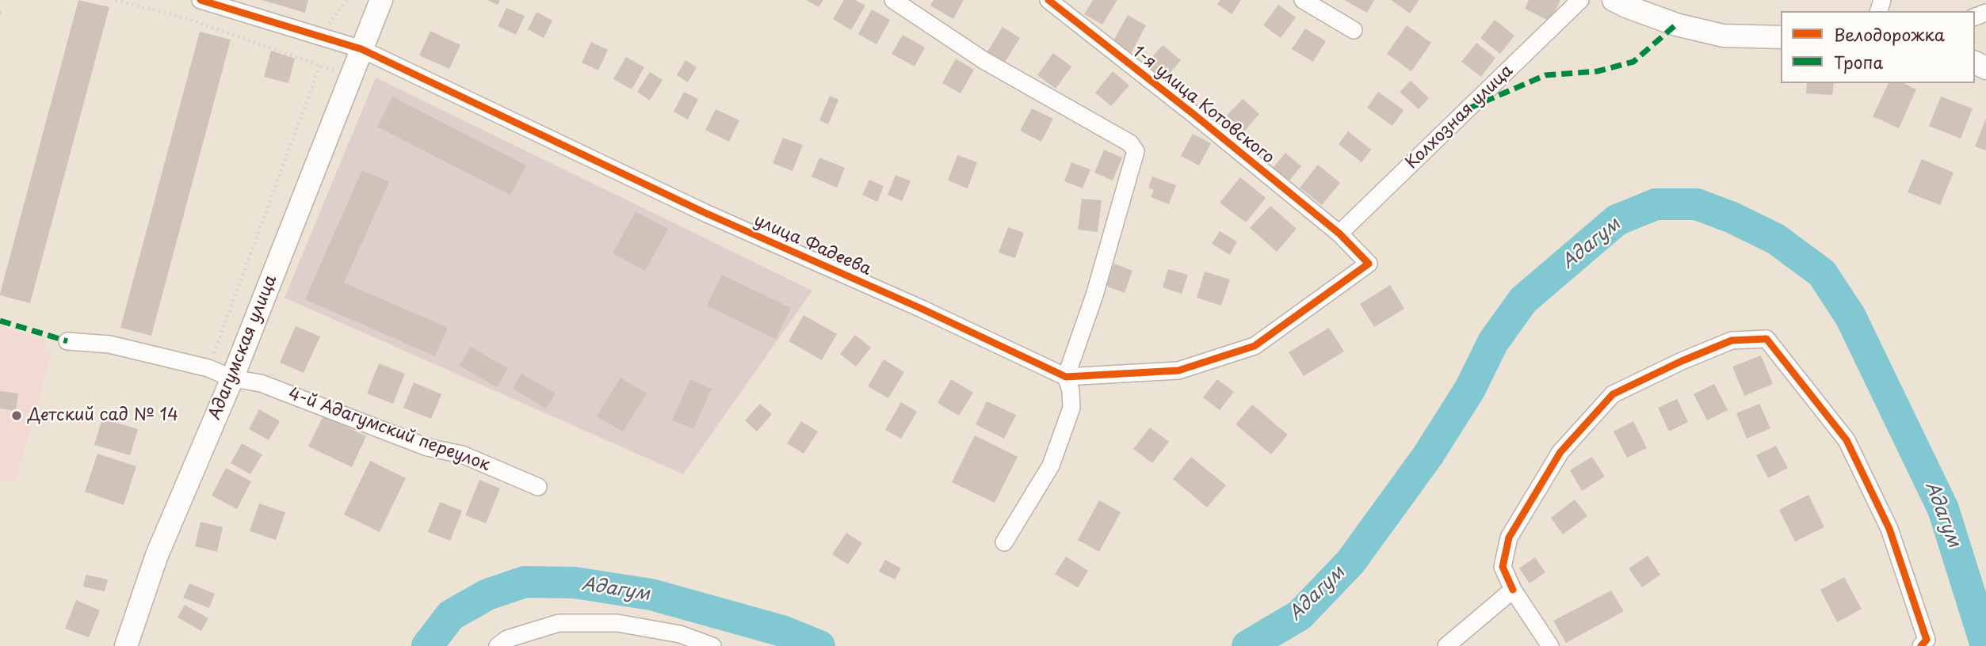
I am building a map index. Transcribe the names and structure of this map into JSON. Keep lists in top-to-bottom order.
{
  "streets": {
    "main road": ["Адагумская улица"],
    "street": [
      "1-я улица Котовского",
      "Колхозная улица",
      "улица Фадеева",
      "4-й Адагумский переулок"
    ]
  },
  "crossings": [
    ["1-я улица Котовского", "Колхозная улица"],
    ["1-я улица Котовского", "улица Фадеева"],
    ["Колхозная улица", "улица Фадеева"],
    ["улица Фадеева", "Адагумская улица"],
    ["Адагумская улица", "4-й Адагумский переулок"]
  ],
  "water": ["Адагум"],
  "places": ["Детский сад № 14"],
  "legend": ["Велодорожка", "Тропа"]
}
